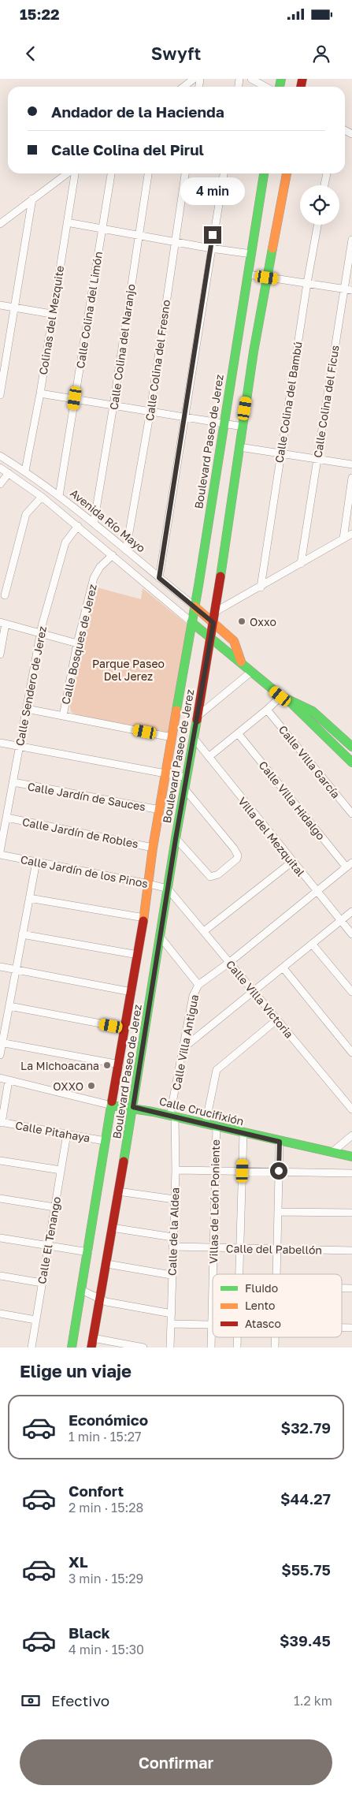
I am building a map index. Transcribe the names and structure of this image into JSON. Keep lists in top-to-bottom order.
{
  "streets": {
    "main road": ["Boulevard Paseo de Jerez", "Avenida Río Mayo", "Calle Crucifixión"],
    "street": [
      "Calle Colina del Limón",
      "Colinas del Mezquite",
      "Calle Colina del Naranjo",
      "Calle Colina del Fresno",
      "Calle Colina del Ficus",
      "Calle Colina del Bambú",
      "Calle Bosques de Jerez",
      "Calle Sendero de Jerez",
      "Calle Villa García",
      "Calle Jardín de Sauces",
      "Calle Villa Hidalgo",
      "Calle Jardín de Robles",
      "Villa del Mezquital",
      "Calle Jardín de los Pinos",
      "Calle Villa Victoria",
      "Calle Villa Antigua",
      "Calle Pitahaya",
      "Villas de León Poniente",
      "Calle de la Aldea",
      "Calle El Tenango",
      "Calle del Pabellón"
    ]
  },
  "crossings": [
    ["Calle Colina del Limón", "Avenida Río Mayo"],
    ["Colinas del Mezquite", "Avenida Río Mayo"],
    ["Calle Colina del Naranjo", "Avenida Río Mayo"],
    ["Calle Colina del Fresno", "Avenida Río Mayo"],
    ["Boulevard Paseo de Jerez", "Avenida Río Mayo"],
    ["Boulevard Paseo de Jerez", "Calle Jardín de Sauces"],
    ["Boulevard Paseo de Jerez", "Calle Jardín de Robles"],
    ["Boulevard Paseo de Jerez", "Villa del Mezquital"],
    ["Boulevard Paseo de Jerez", "Calle Jardín de los Pinos"],
    ["Boulevard Paseo de Jerez", "Calle Villa Victoria"],
    ["Boulevard Paseo de Jerez", "Calle Villa Antigua"],
    ["Boulevard Paseo de Jerez", "Calle Crucifixión"],
    ["Boulevard Paseo de Jerez", "Calle Pitahaya"],
    ["Avenida Río Mayo", "Calle Bosques de Jerez"],
    ["Avenida Río Mayo", "Calle Sendero de Jerez"],
    ["Calle Sendero de Jerez", "Calle Jardín de Sauces"],
    ["Calle Sendero de Jerez", "Calle Jardín de Robles"],
    ["Calle Jardín de los Pinos", "Calle Villa Victoria"],
    ["Calle Villa Antigua", "Calle Crucifixión"],
    ["Calle Villa Antigua", "Calle de la Aldea"],
    ["Calle Crucifixión", "Villas de León Poniente"],
    ["Calle Crucifixión", "Calle de la Aldea"],
    ["Calle Pitahaya", "Calle El Tenango"],
    ["Villas de León Poniente", "Calle del Pabellón"],
    ["Calle de la Aldea", "Calle del Pabellón"]
  ],
  "parks": ["Parque Paseo Del Jerez"],
  "places": ["Oxxo", "La Michoacana", "OXXO"],
  "legend": ["Fluido", "Lento", "Atasco"],
  "page": {
    "status": "15:22",
    "header": "Swyft",
    "banner": ["Andador de la Hacienda", "Calle Colina del Pirul"],
    "bubble": "4 min",
    "heading": "Elige un viaje",
    "list": [
      {
        "name": "Económico",
        "note": "1 min · 15:27",
        "value": "$32.79"
      },
      {
        "name": "Confort",
        "note": "2 min · 15:28",
        "value": "$44.27"
      },
      {
        "name": "XL",
        "note": "3 min · 15:29",
        "value": "$55.75"
      },
      {
        "name": "Black",
        "note": "4 min · 15:30",
        "value": "$39.45"
      }
    ],
    "pay": ["Efectivo", "1.2 km"],
    "buttons": "Confirmar"
  }
}
